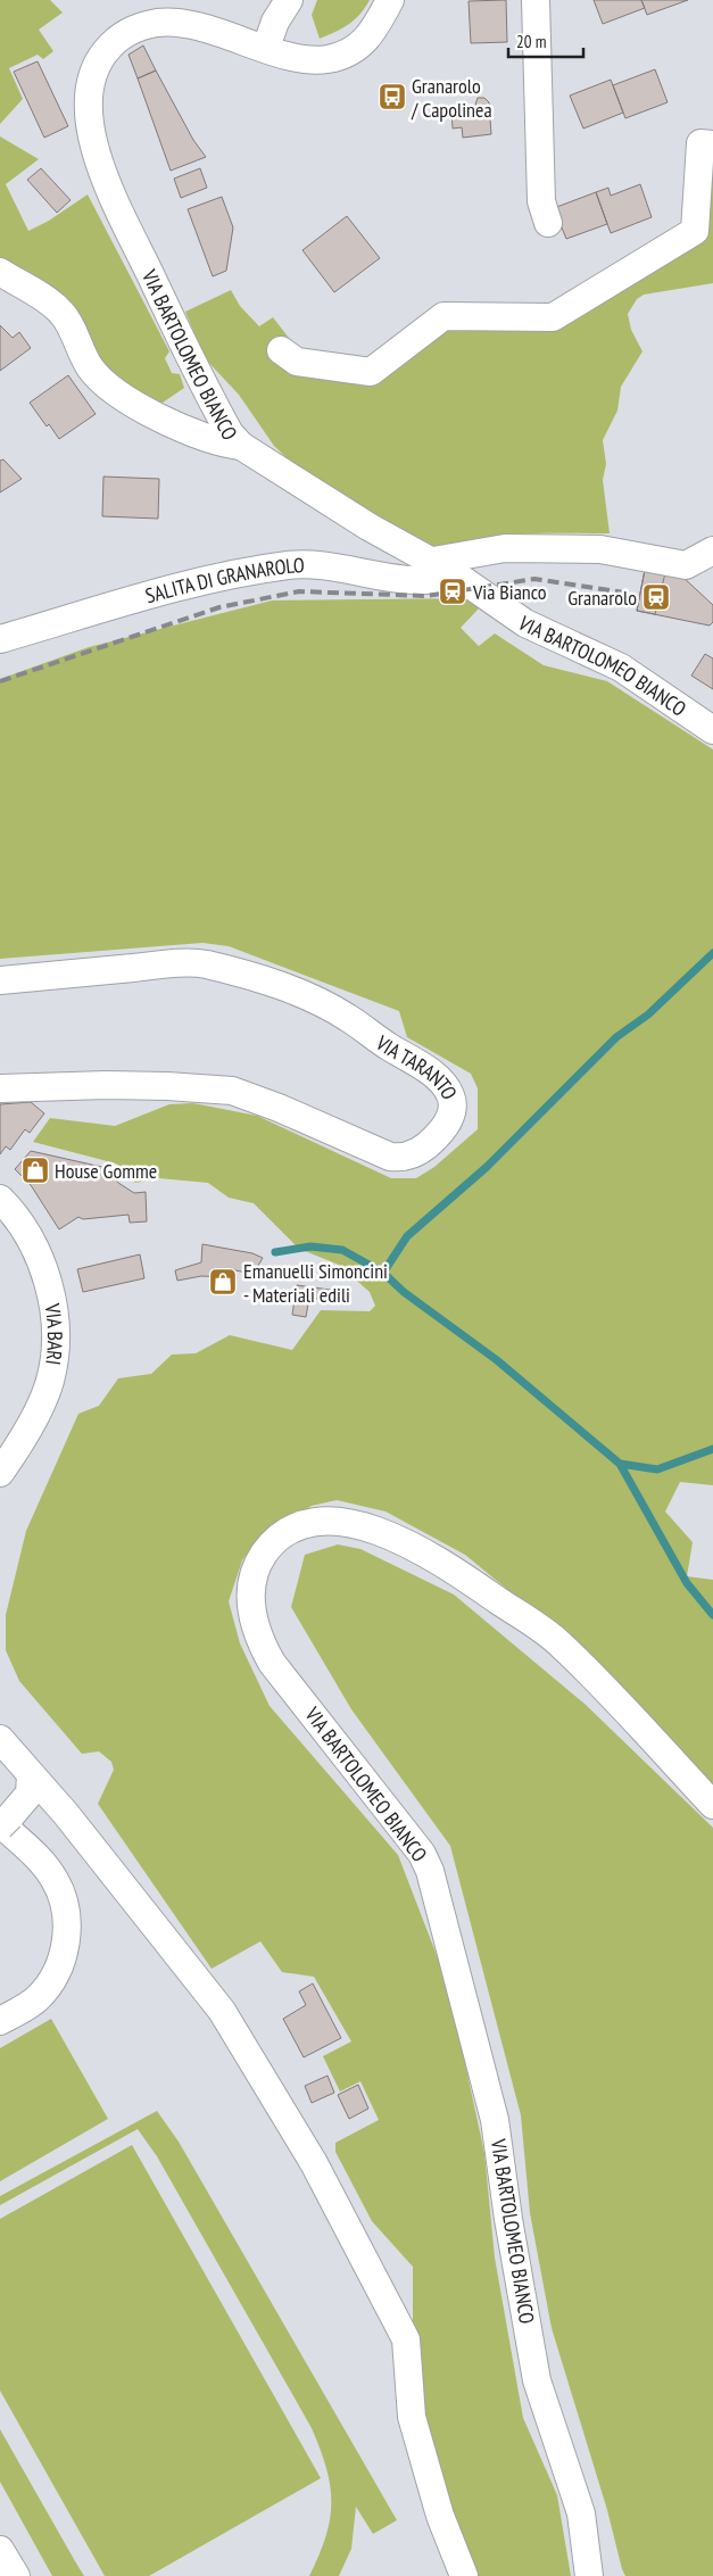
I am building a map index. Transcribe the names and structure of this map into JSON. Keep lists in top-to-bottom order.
{
  "streets": {
    "street": [
      "VIA BARTOLOMEO BIANCO",
      "SALITA DI GRANAROLO",
      "VIA TARANTO",
      "VIA BARI"
    ]
  },
  "crossings": [
    ["VIA BARTOLOMEO BIANCO", "SALITA DI GRANAROLO"]
  ],
  "places": {
    "bus stop": ["Granarolo / Capolinea"],
    "station": ["Via Bianco", "Granarolo"],
    "shop": ["House Gomme", "Emanuelli Simoncini - Materiali edili"]
  },
  "scale_bar": "20 m"
}
